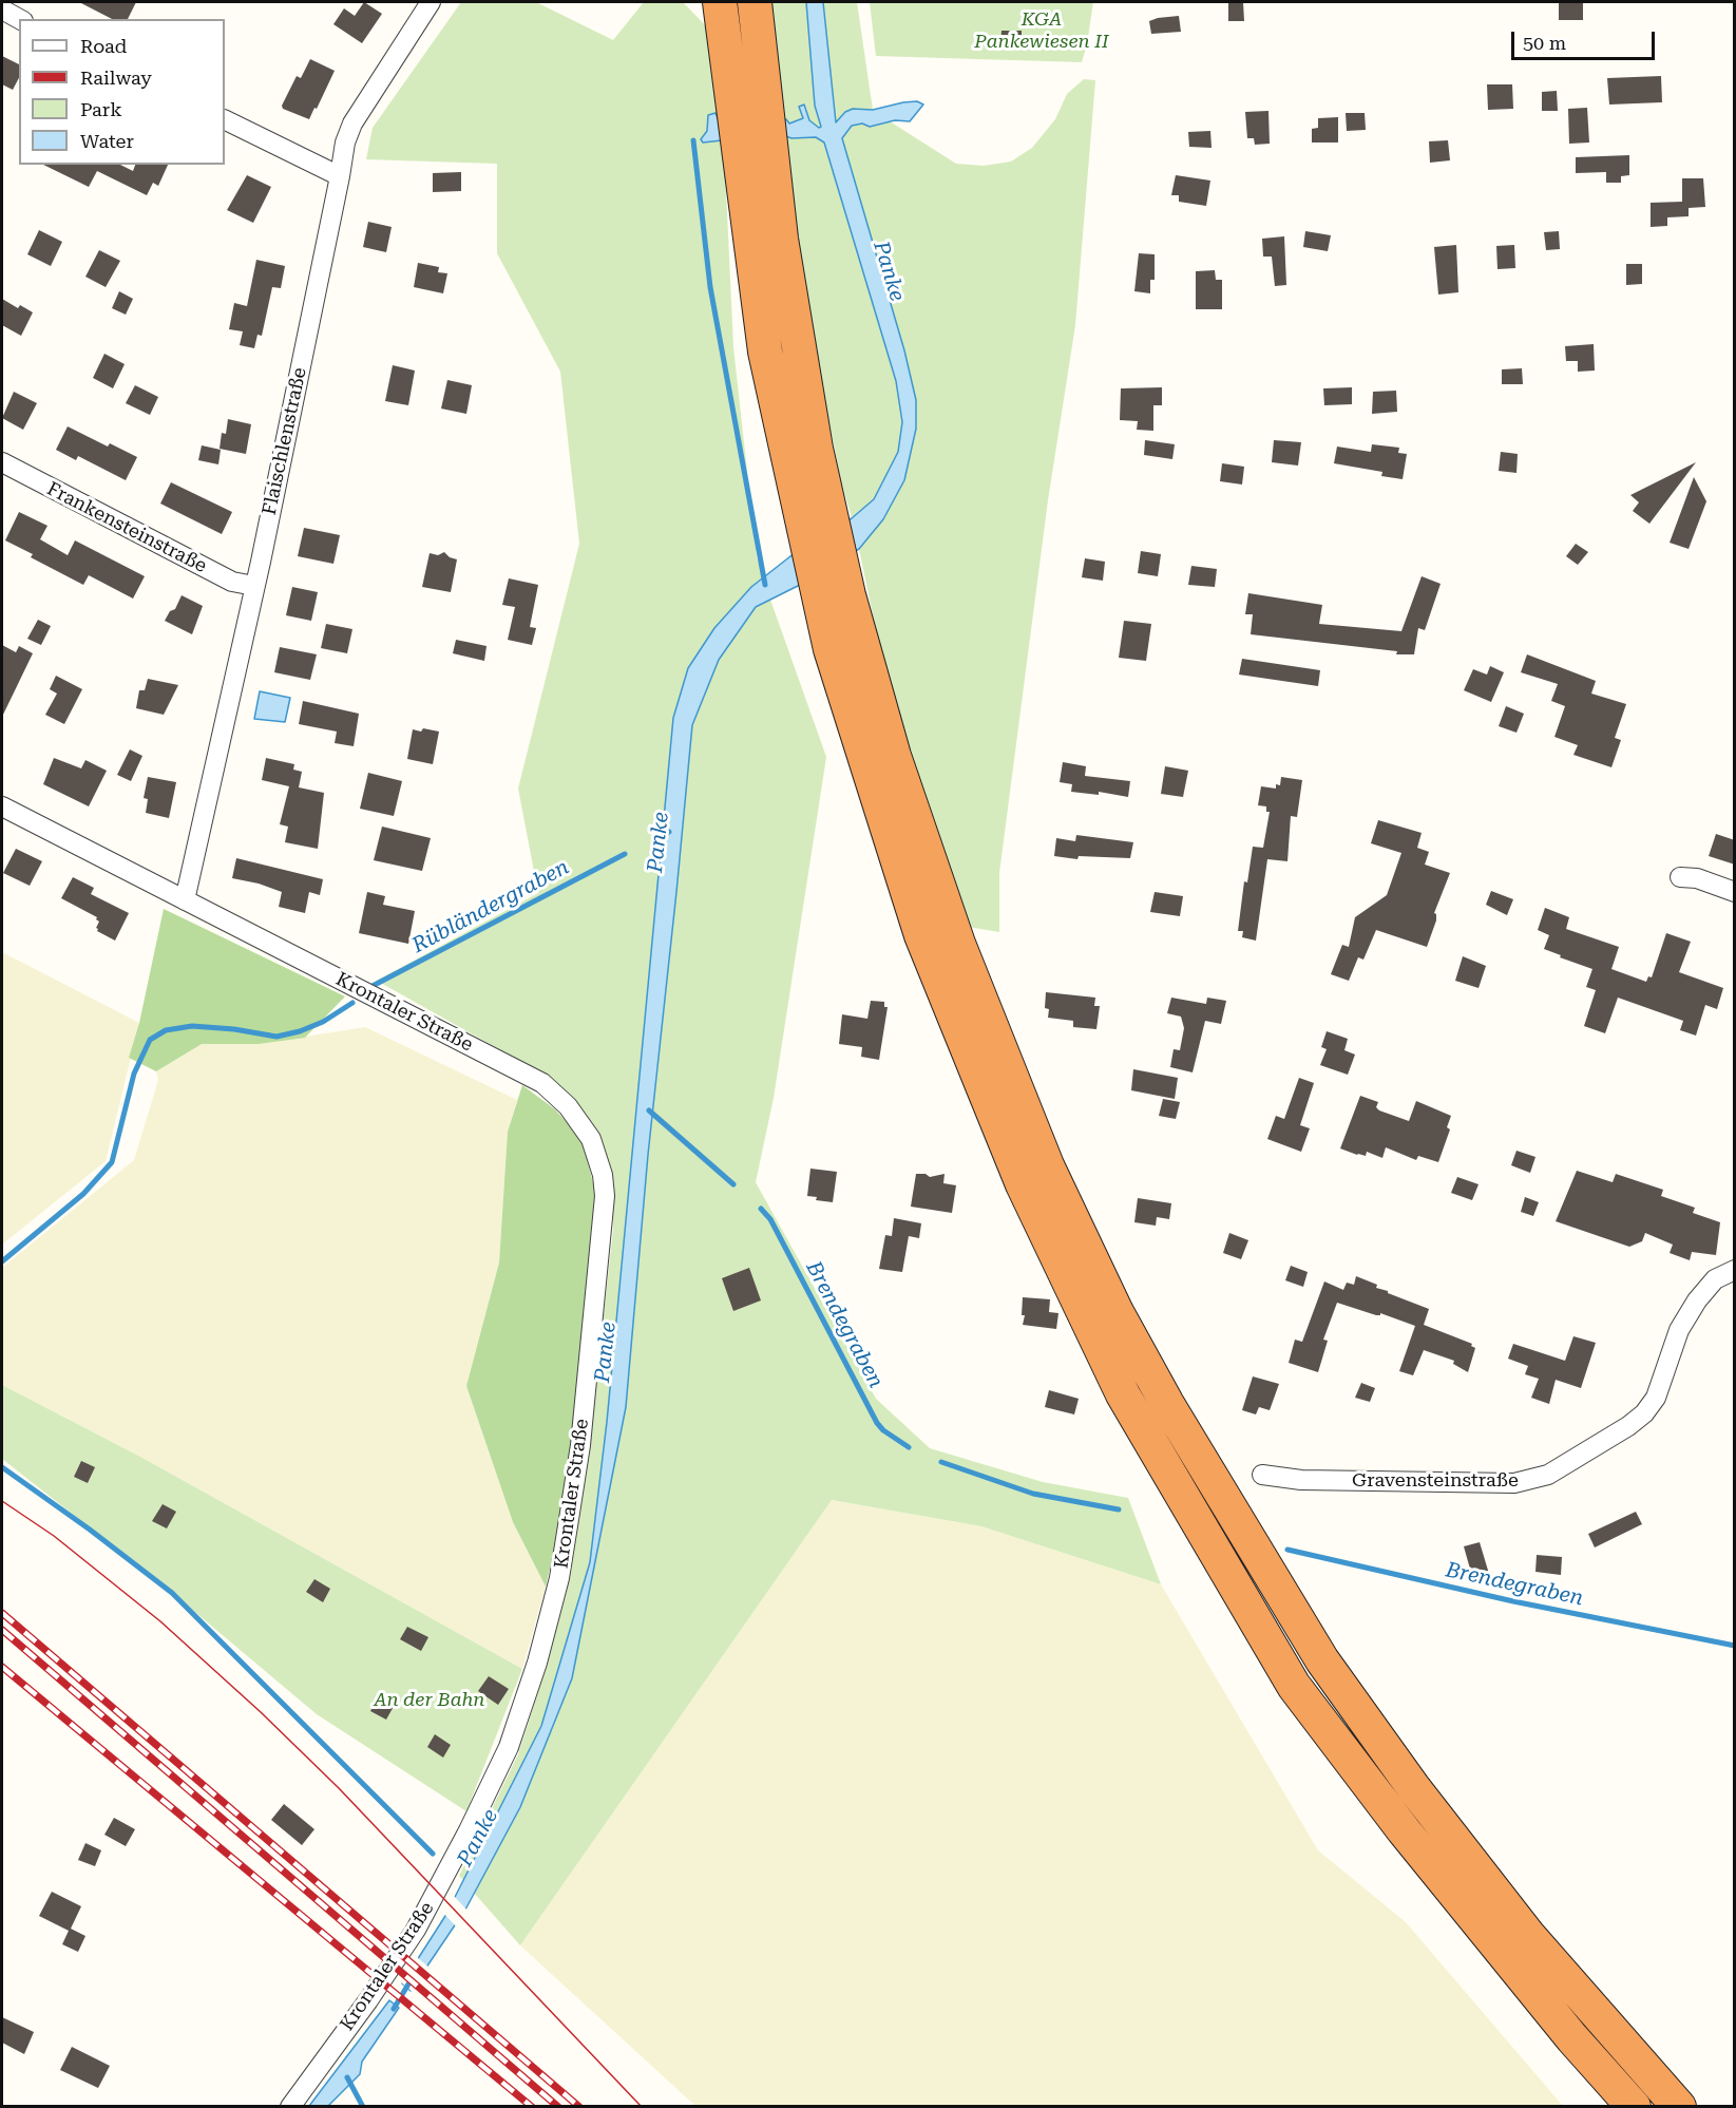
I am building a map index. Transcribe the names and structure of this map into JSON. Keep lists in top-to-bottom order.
{
  "streets": {
    "street": [
      "Flaischlenstraße",
      "Frankensteinstraße",
      "Krontaler Straße",
      "Gravensteinstraße"
    ]
  },
  "crossings": [
    ["Flaischlenstraße", "Frankensteinstraße"],
    ["Flaischlenstraße", "Krontaler Straße"]
  ],
  "water": ["Panke", "Rübländergraben", "Brendegraben"],
  "parks": ["KGA Pankewiesen II", "An der Bahn"],
  "legend": [
    "Road",
    "Railway",
    "Park",
    "Water"
  ],
  "scale_bar": "50 m"
}
